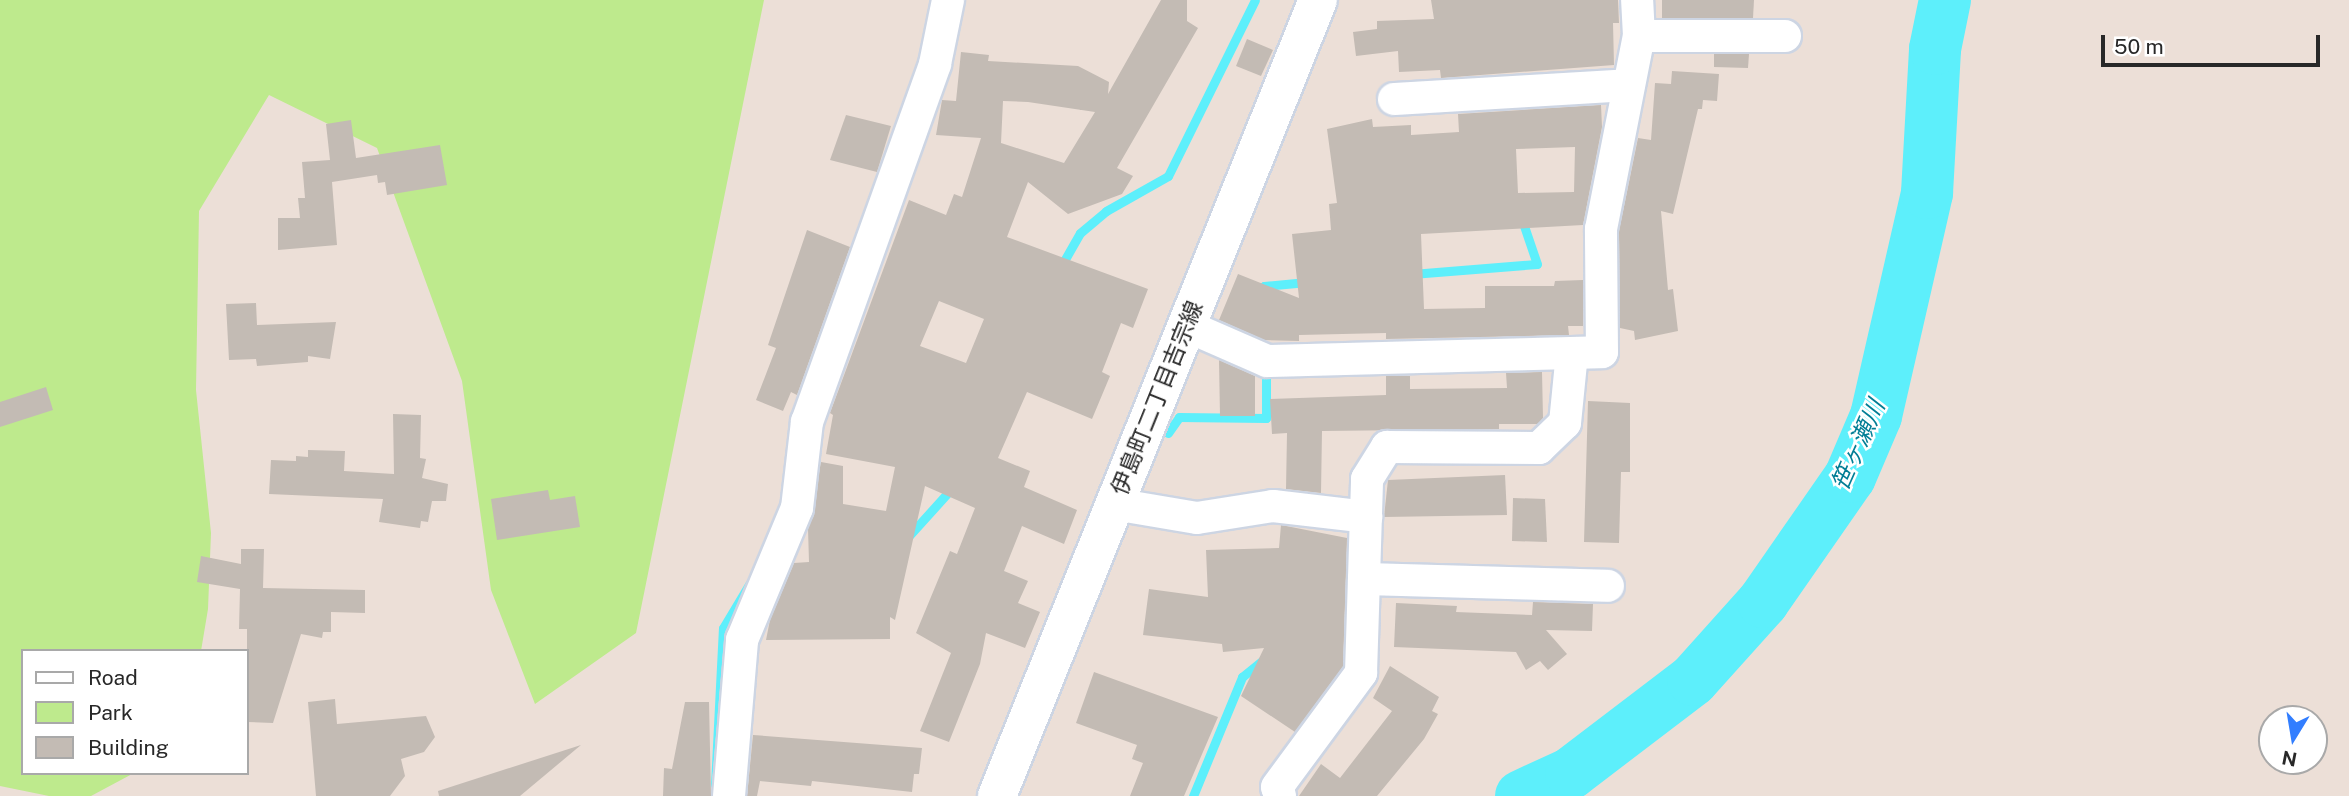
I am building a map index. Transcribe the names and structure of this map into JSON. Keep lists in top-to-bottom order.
{
  "streets": {
    "street": ["伊島町二丁目吉宗線"]
  },
  "water": ["笹ヶ瀬川"],
  "legend": ["Road", "Park", "Building"],
  "scale_bar": "50 m",
  "north": "bottom"
}
